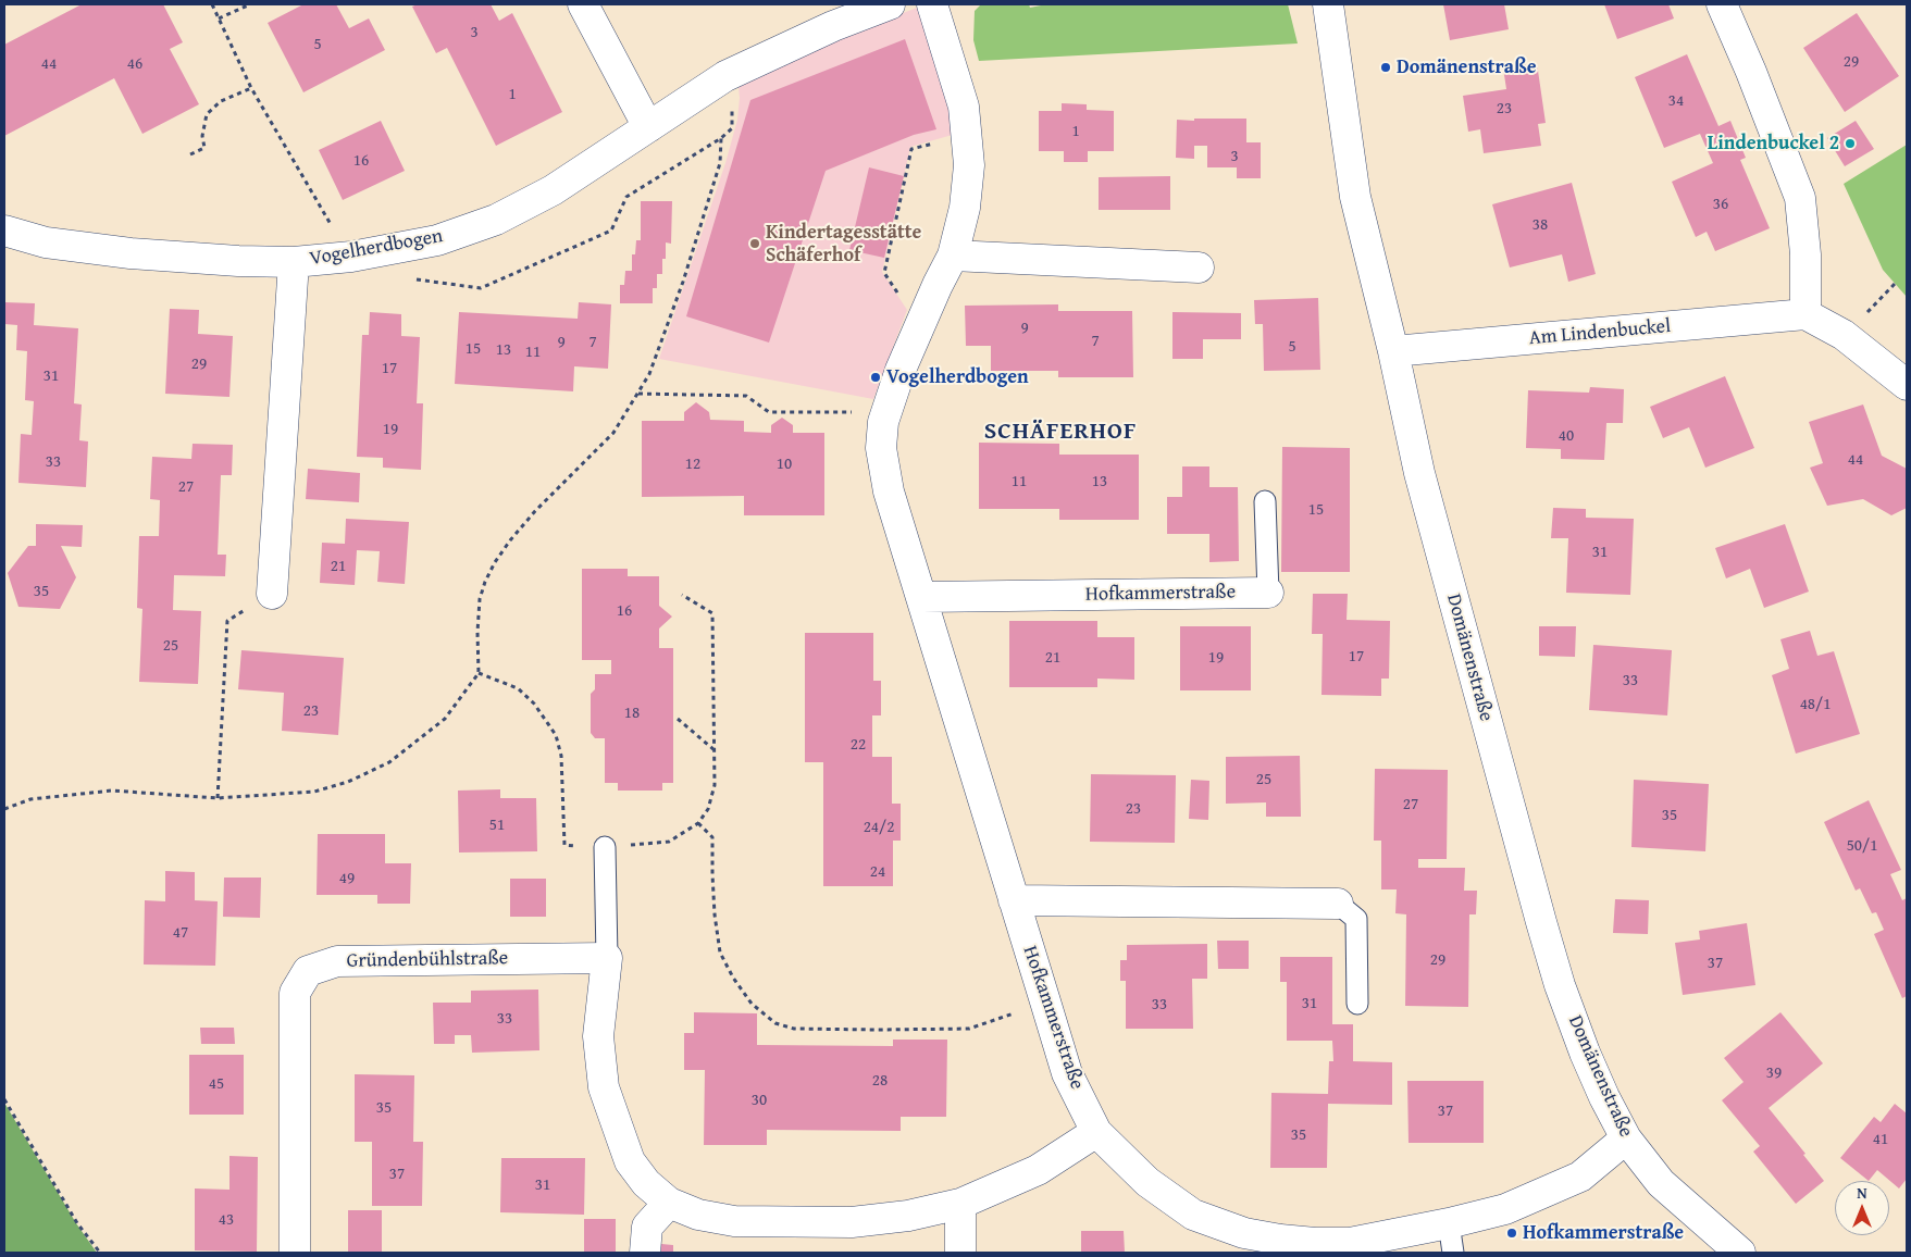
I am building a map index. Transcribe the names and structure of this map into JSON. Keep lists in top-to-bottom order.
{
  "streets": {
    "street": [
      "Vogelherdbogen",
      "Am Lindenbuckel",
      "Hofkammerstraße",
      "Domänenstraße",
      "Gründenbühlstraße"
    ]
  },
  "crossings": [
    ["Am Lindenbuckel", "Domänenstraße"],
    ["Hofkammerstraße", "Domänenstraße"]
  ],
  "districts": ["SCHÄFERHOF"],
  "places": [
    "Domänenstraße",
    "Lindenbuckel 2",
    "Kindertagesstätte Schäferhof",
    "Vogelherdbogen",
    "Hofkammerstraße"
  ],
  "house_numbers": [
    "3",
    "5",
    "29",
    "44",
    "46",
    "1",
    "34",
    "23",
    "1",
    "3",
    "16",
    "36",
    "38",
    "9",
    "7",
    "9",
    "7",
    "5",
    "15",
    "13",
    "11",
    "29",
    "17",
    "31",
    "19",
    "40",
    "44",
    "33",
    "12",
    "10",
    "11",
    "13",
    "27",
    "15",
    "31",
    "21",
    "35",
    "16",
    "25",
    "17",
    "21",
    "19",
    "33",
    "48/1",
    "23",
    "18",
    "22",
    "25",
    "27",
    "23",
    "35",
    "51",
    "24/2",
    "50/1",
    "24",
    "49",
    "47",
    "29",
    "37",
    "31",
    "33",
    "33",
    "39",
    "28",
    "45",
    "30",
    "35",
    "37",
    "35",
    "41",
    "37",
    "31",
    "43"
  ],
  "north": "top"
}
